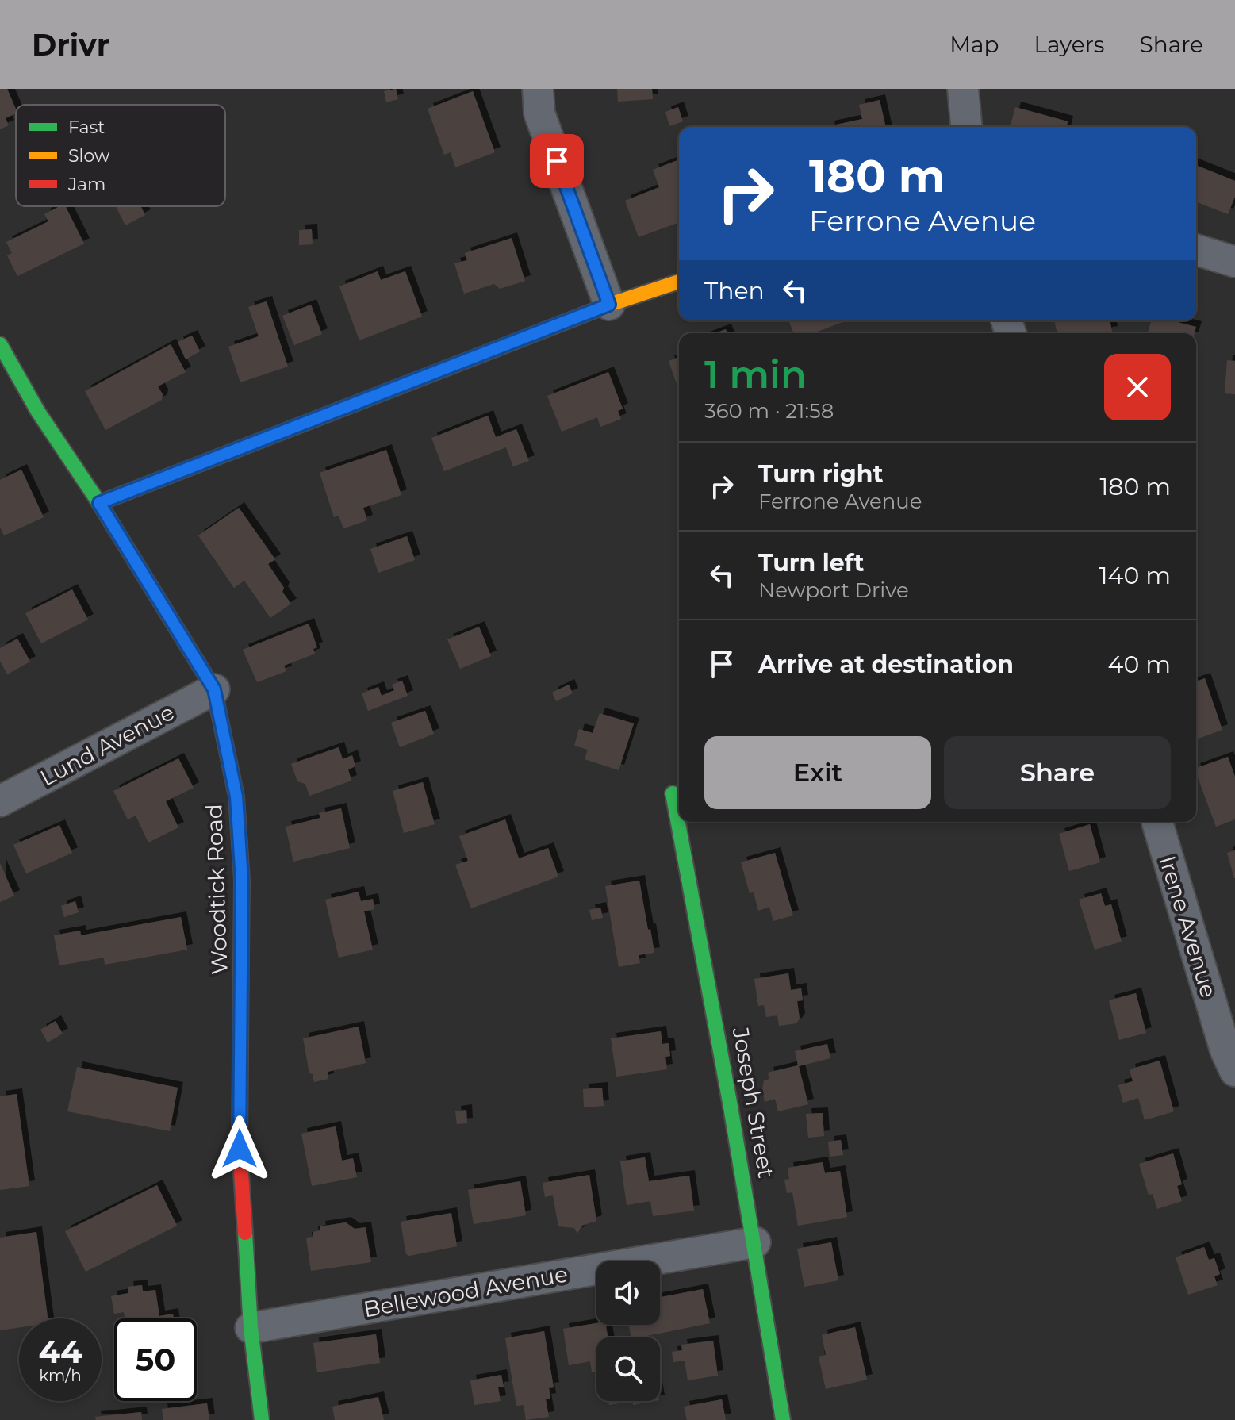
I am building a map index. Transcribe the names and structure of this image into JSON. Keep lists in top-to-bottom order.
{
  "streets": {
    "street": [
      "Lund Avenue",
      "Woodtick Road",
      "Irene Avenue",
      "Joseph Street",
      "Bellewood Avenue"
    ]
  },
  "crossings": [
    ["Lund Avenue", "Woodtick Road"],
    ["Woodtick Road", "Bellewood Avenue"],
    ["Joseph Street", "Bellewood Avenue"]
  ],
  "legend": ["Fast", "Slow", "Jam"],
  "page": {
    "header": "Drivr",
    "nav": ["Map", "Layers", "Share"],
    "turn": ["180 m", "Ferrone Avenue"],
    "then": "Then",
    "heading": ["1 min", "360 m · 21:58"],
    "list": [
      {
        "name": "Turn right",
        "note": "Ferrone Avenue",
        "value": "180 m"
      },
      {
        "name": "Turn left",
        "note": "Newport Drive",
        "value": "140 m"
      },
      {
        "name": "Arrive at destination",
        "value": "40 m"
      }
    ],
    "buttons": ["Exit", "Share"],
    "speed": "44 km/h",
    "limit": "50"
  }
}
